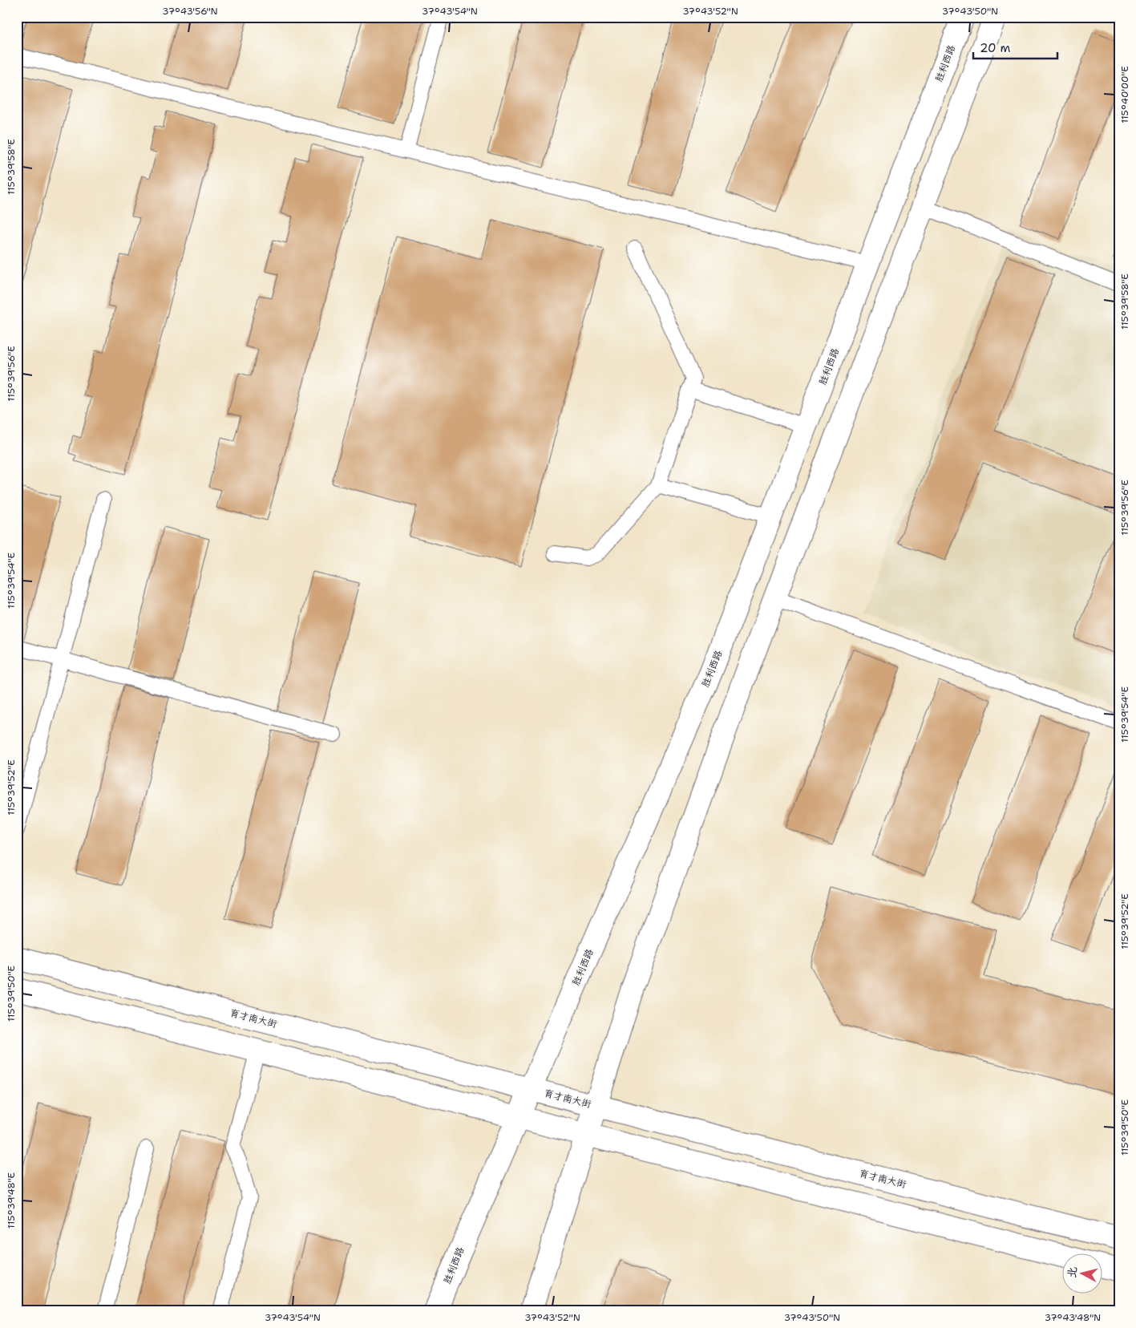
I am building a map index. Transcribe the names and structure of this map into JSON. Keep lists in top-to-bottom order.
{
  "streets": {
    "main road": ["胜利西路", "育才南大街"]
  },
  "crossings": [
    ["胜利西路", "育才南大街"]
  ],
  "scale_bar": "20 m",
  "north": "left",
  "coordinates": [
    "37°43'56\"N",
    "37°43'54\"N",
    "37°43'52\"N",
    "37°43'50\"N",
    "115°40'00\"E",
    "115°39'58\"E",
    "115°39'56\"E",
    "115°39'54\"E",
    "115°39'52\"E",
    "115°39'50\"E",
    "115°39'48\"E",
    "37°43'48\"N"
  ]
}
